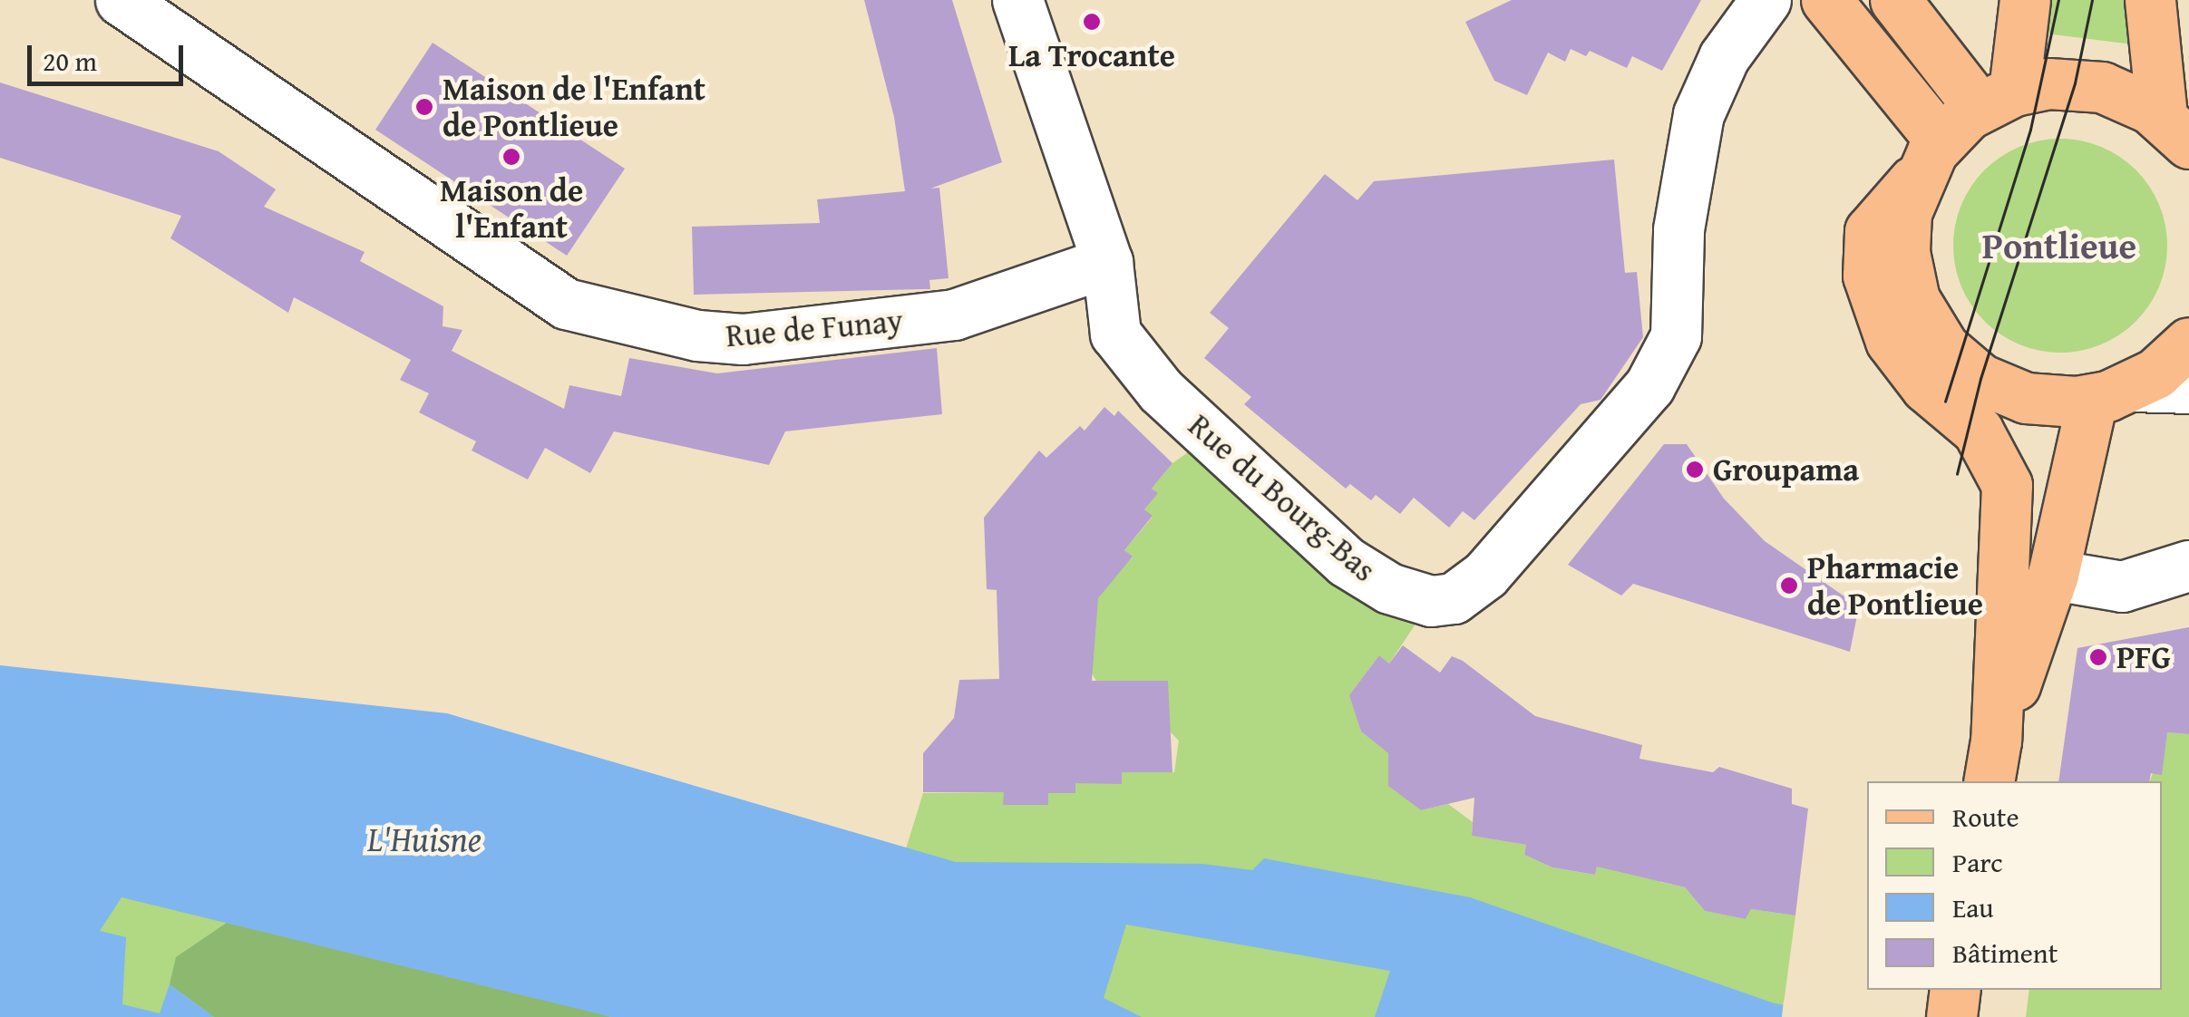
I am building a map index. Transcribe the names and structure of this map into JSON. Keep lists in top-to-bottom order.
{
  "streets": {
    "street": ["Rue de Funay", "Rue du Bourg-Bas"]
  },
  "crossings": [
    ["Rue de Funay", "Rue du Bourg-Bas"]
  ],
  "districts": ["Pontlieue"],
  "water": ["L'Huisne"],
  "places": [
    "La Trocante",
    "Maison de l'Enfant de Pontlieue",
    "Maison de l'Enfant",
    "Groupama",
    "Pharmacie de Pontlieue",
    "PFG"
  ],
  "legend": [
    "Route",
    "Parc",
    "Eau",
    "Bâtiment"
  ],
  "scale_bar": "20 m"
}
